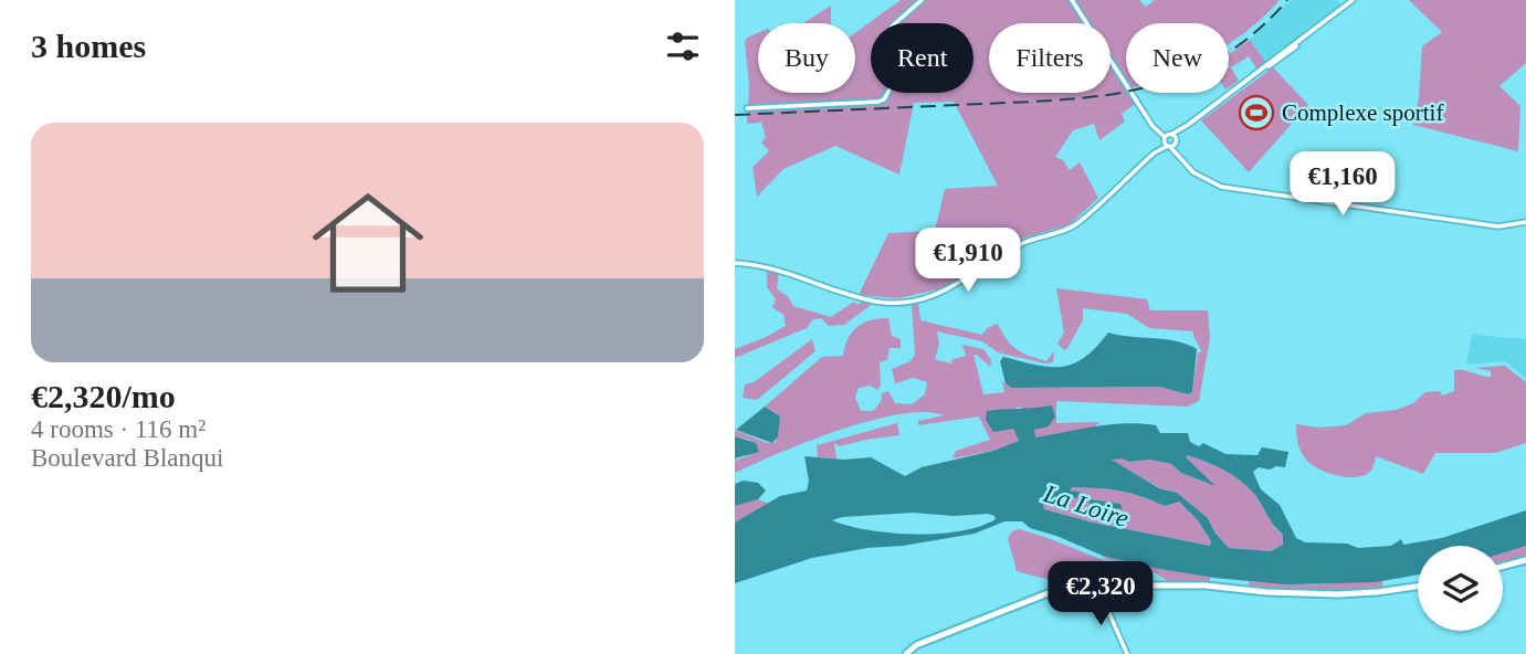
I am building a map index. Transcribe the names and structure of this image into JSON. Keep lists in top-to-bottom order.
{
  "water": ["La Loire"],
  "places": {
    "sports": ["Complexe sportif"]
  },
  "page": {
    "heading": "3 homes",
    "chip": [
      "Buy",
      "Rent",
      "Filters",
      "New"
    ],
    "list": [
      {
        "name": "€2,320/mo",
        "note": "4 rooms · 116 m² · Boulevard Blanqui"
      }
    ],
    "price": ["€1,160", "€1,910", "€2,320"]
  }
}
